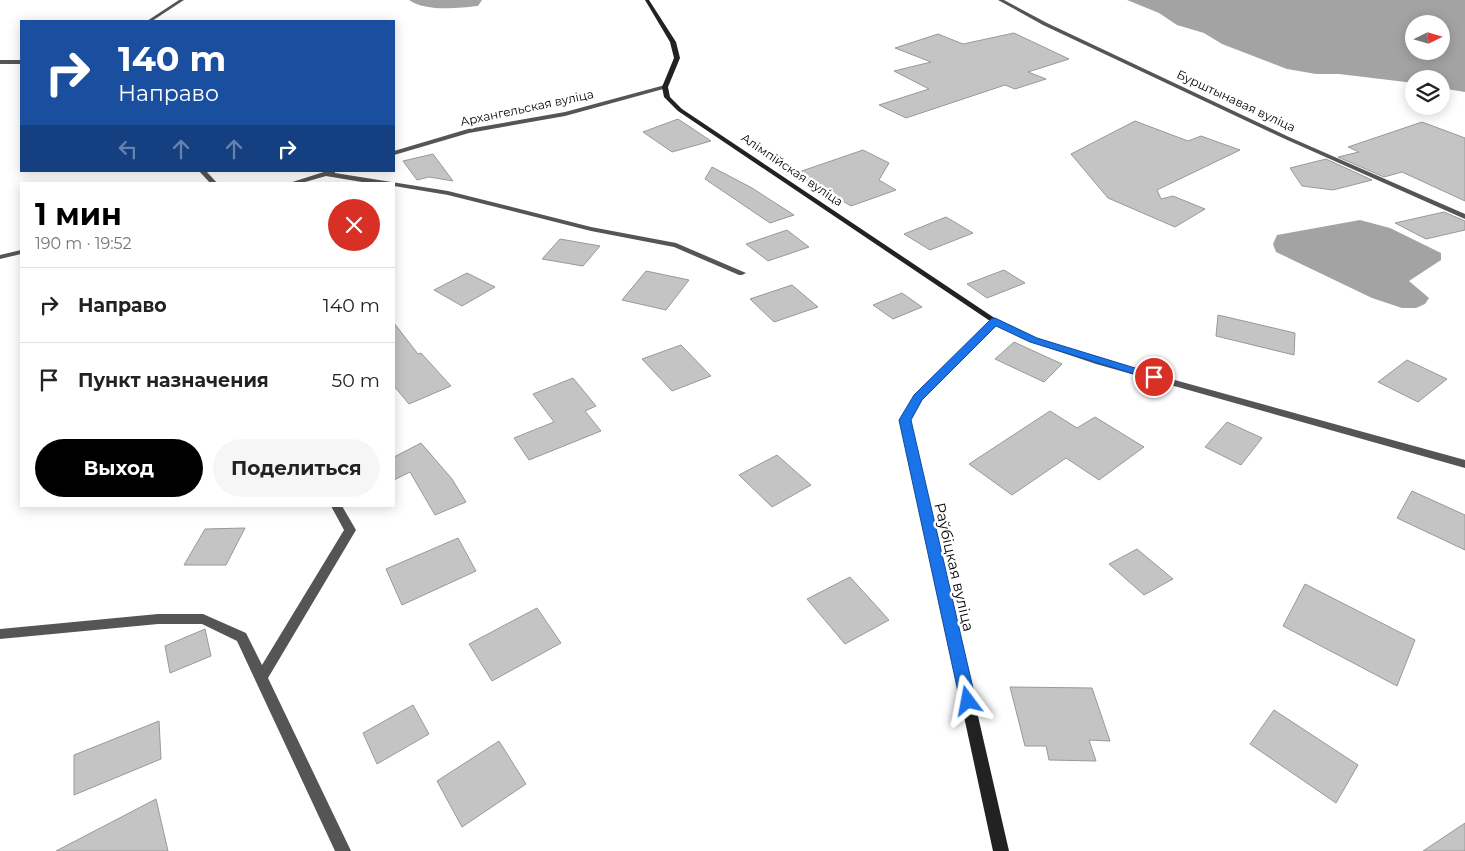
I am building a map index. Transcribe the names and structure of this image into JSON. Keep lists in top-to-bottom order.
{
  "streets": {
    "street": [
      "Бурштынавая вуліца",
      "Архангельская вуліца",
      "Алімпійская вуліца",
      "Раўбіцкая вуліца"
    ]
  },
  "crossings": [
    ["Архангельская вуліца", "Алімпійская вуліца"],
    ["Алімпійская вуліца", "Раўбіцкая вуліца"]
  ],
  "north": "right",
  "page": {
    "turn": ["140 m", "Направо"],
    "heading": ["1 мин", "190 m · 19:52"],
    "list": [
      {
        "name": "Направо",
        "value": "140 m"
      },
      {
        "name": "Пункт назначения",
        "value": "50 m"
      }
    ],
    "buttons": ["Выход", "Поделиться"]
  }
}
